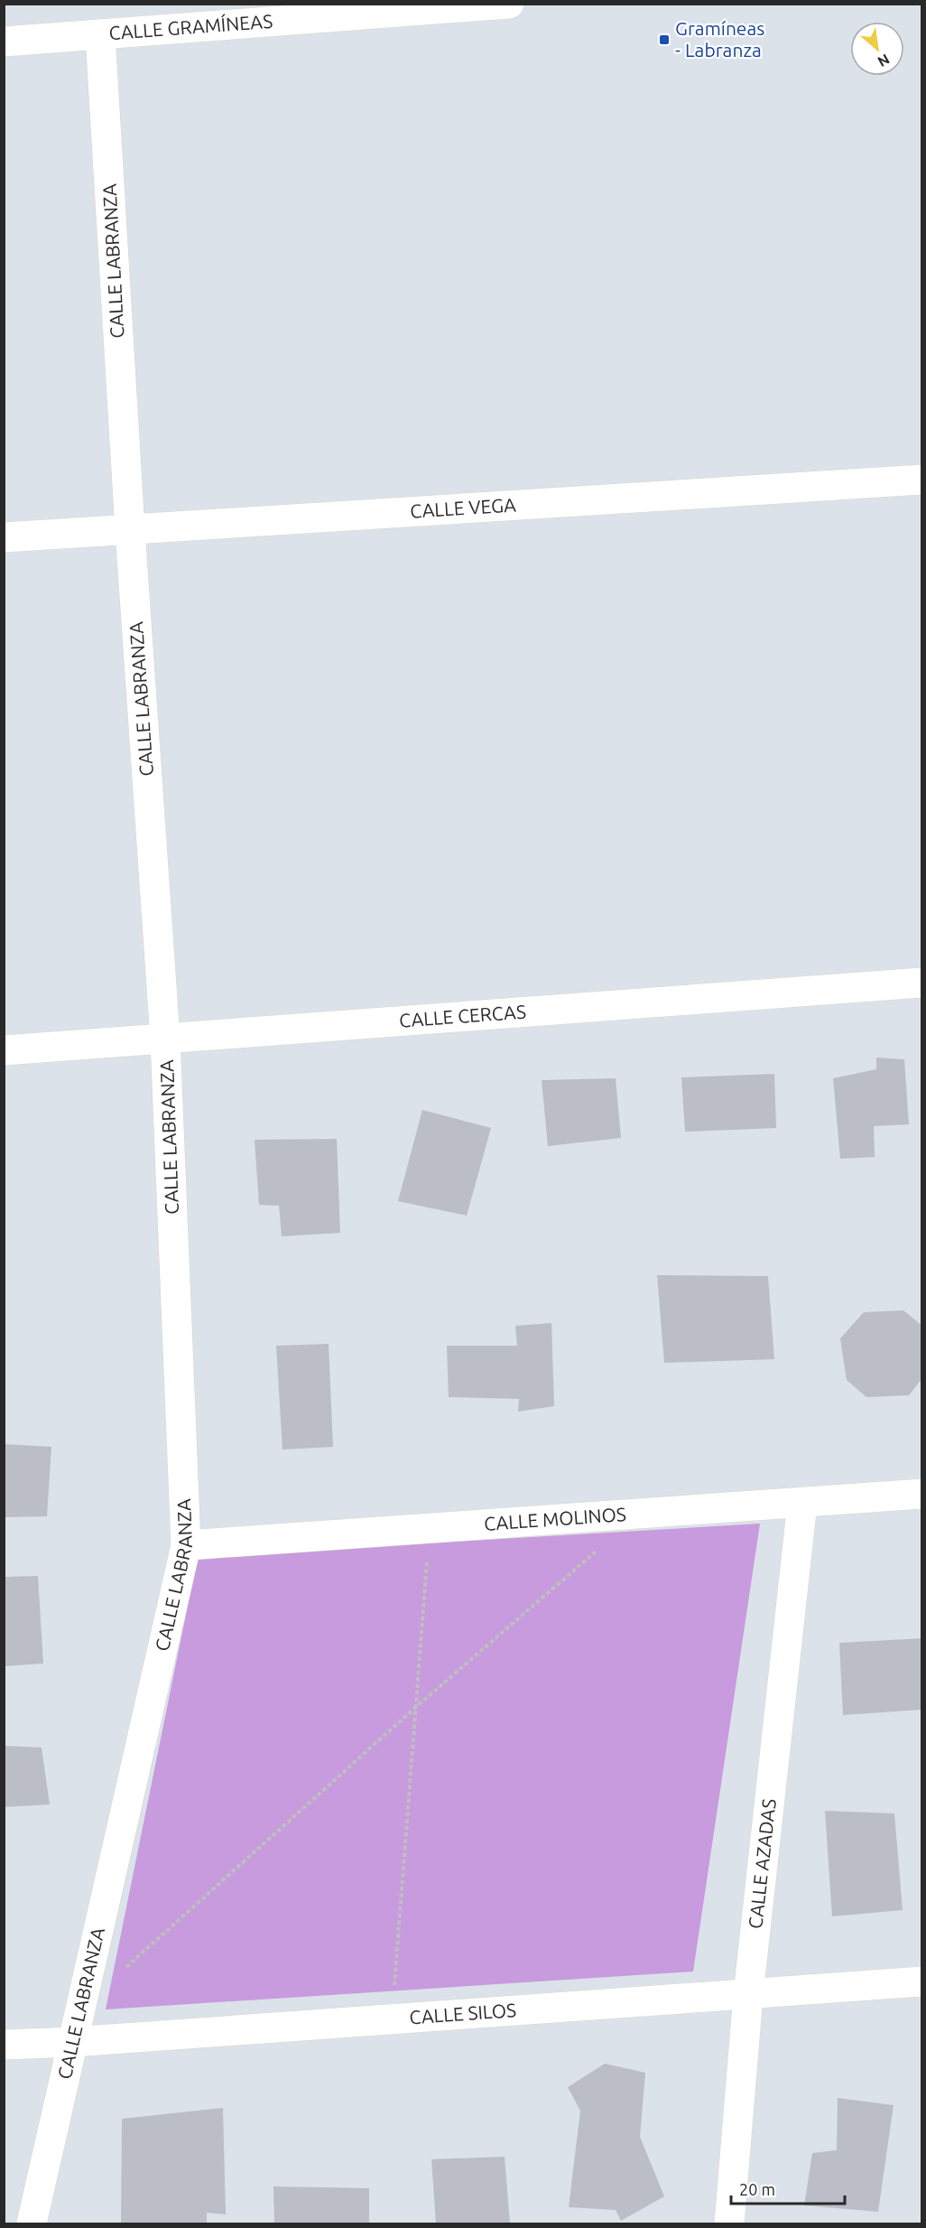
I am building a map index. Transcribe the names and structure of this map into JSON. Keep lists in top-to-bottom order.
{
  "streets": {
    "street": [
      "CALLE GRAMÍNEAS",
      "CALLE LABRANZA",
      "CALLE VEGA",
      "CALLE CERCAS",
      "CALLE MOLINOS",
      "CALLE AZADAS",
      "CALLE SILOS"
    ]
  },
  "crossings": [
    ["CALLE GRAMÍNEAS", "CALLE LABRANZA"],
    ["CALLE LABRANZA", "CALLE VEGA"],
    ["CALLE LABRANZA", "CALLE CERCAS"],
    ["CALLE LABRANZA", "CALLE MOLINOS"],
    ["CALLE LABRANZA", "CALLE SILOS"],
    ["CALLE MOLINOS", "CALLE AZADAS"],
    ["CALLE AZADAS", "CALLE SILOS"]
  ],
  "places": {
    "transit": ["Gramíneas - Labranza"]
  },
  "scale_bar": "20 m",
  "north": "bottom right"
}
